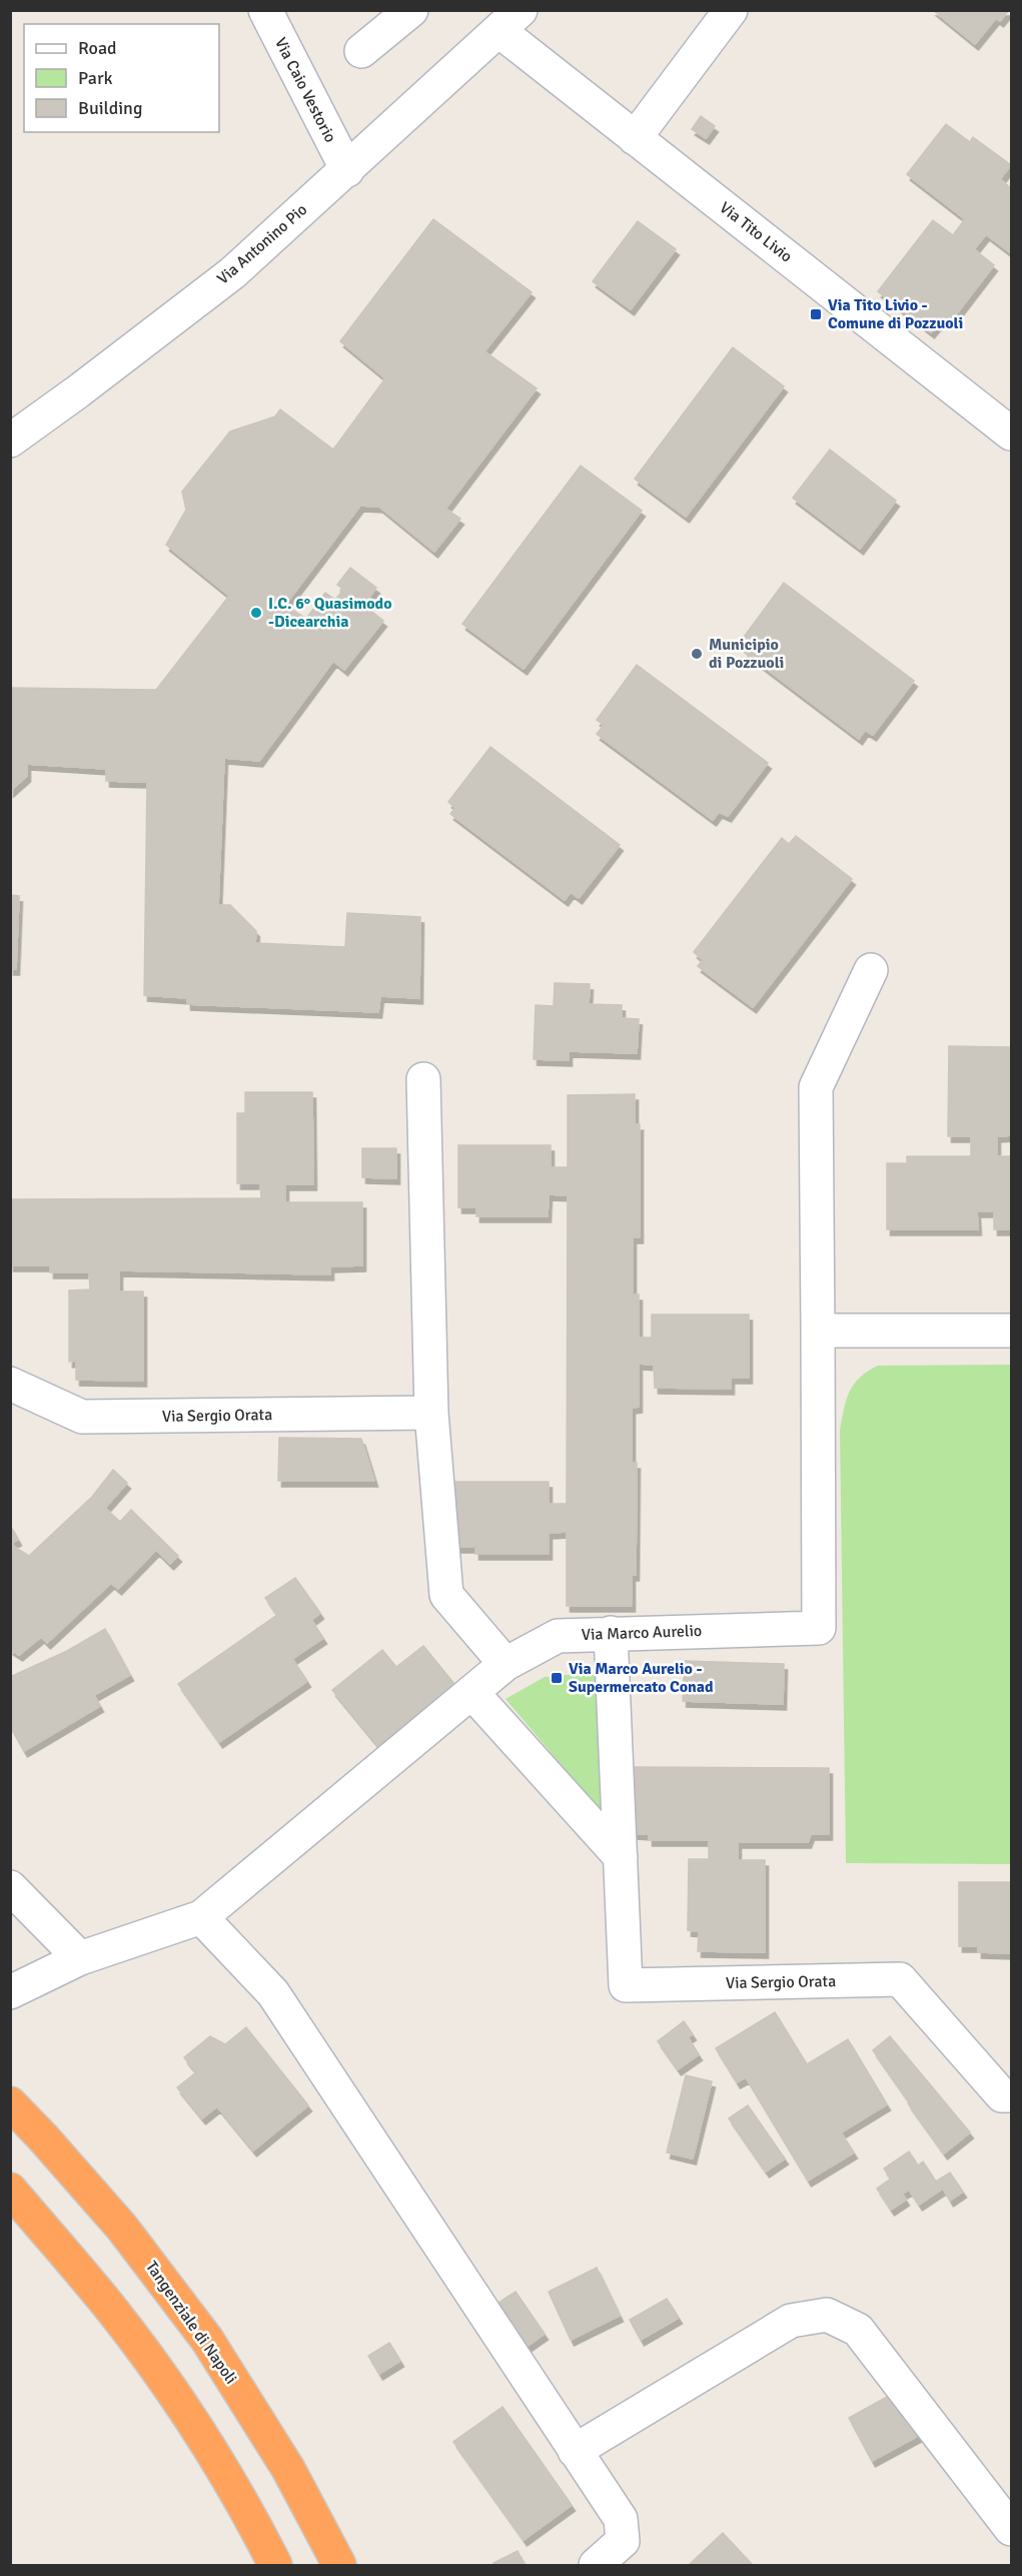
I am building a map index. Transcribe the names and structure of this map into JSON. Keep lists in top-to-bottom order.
{
  "streets": {
    "highway": ["Tangenziale di Napoli"],
    "street": [
      "Via Caio Vestorio",
      "Via Tito Livio",
      "Via Antonino Pio",
      "Via Sergio Orata",
      "Via Marco Aurelio"
    ]
  },
  "crossings": [
    ["Via Caio Vestorio", "Via Antonino Pio"],
    ["Via Tito Livio", "Via Antonino Pio"],
    ["Via Sergio Orata", "Via Marco Aurelio"]
  ],
  "places": {
    "transit": ["Via Tito Livio - Comune di Pozzuoli", "Via Marco Aurelio - Supermercato Conad"],
    "other": ["I.C. 6° Quasimodo -Dicearchia", "Municipio di Pozzuoli"]
  },
  "legend": ["Road", "Park", "Building"]
}
